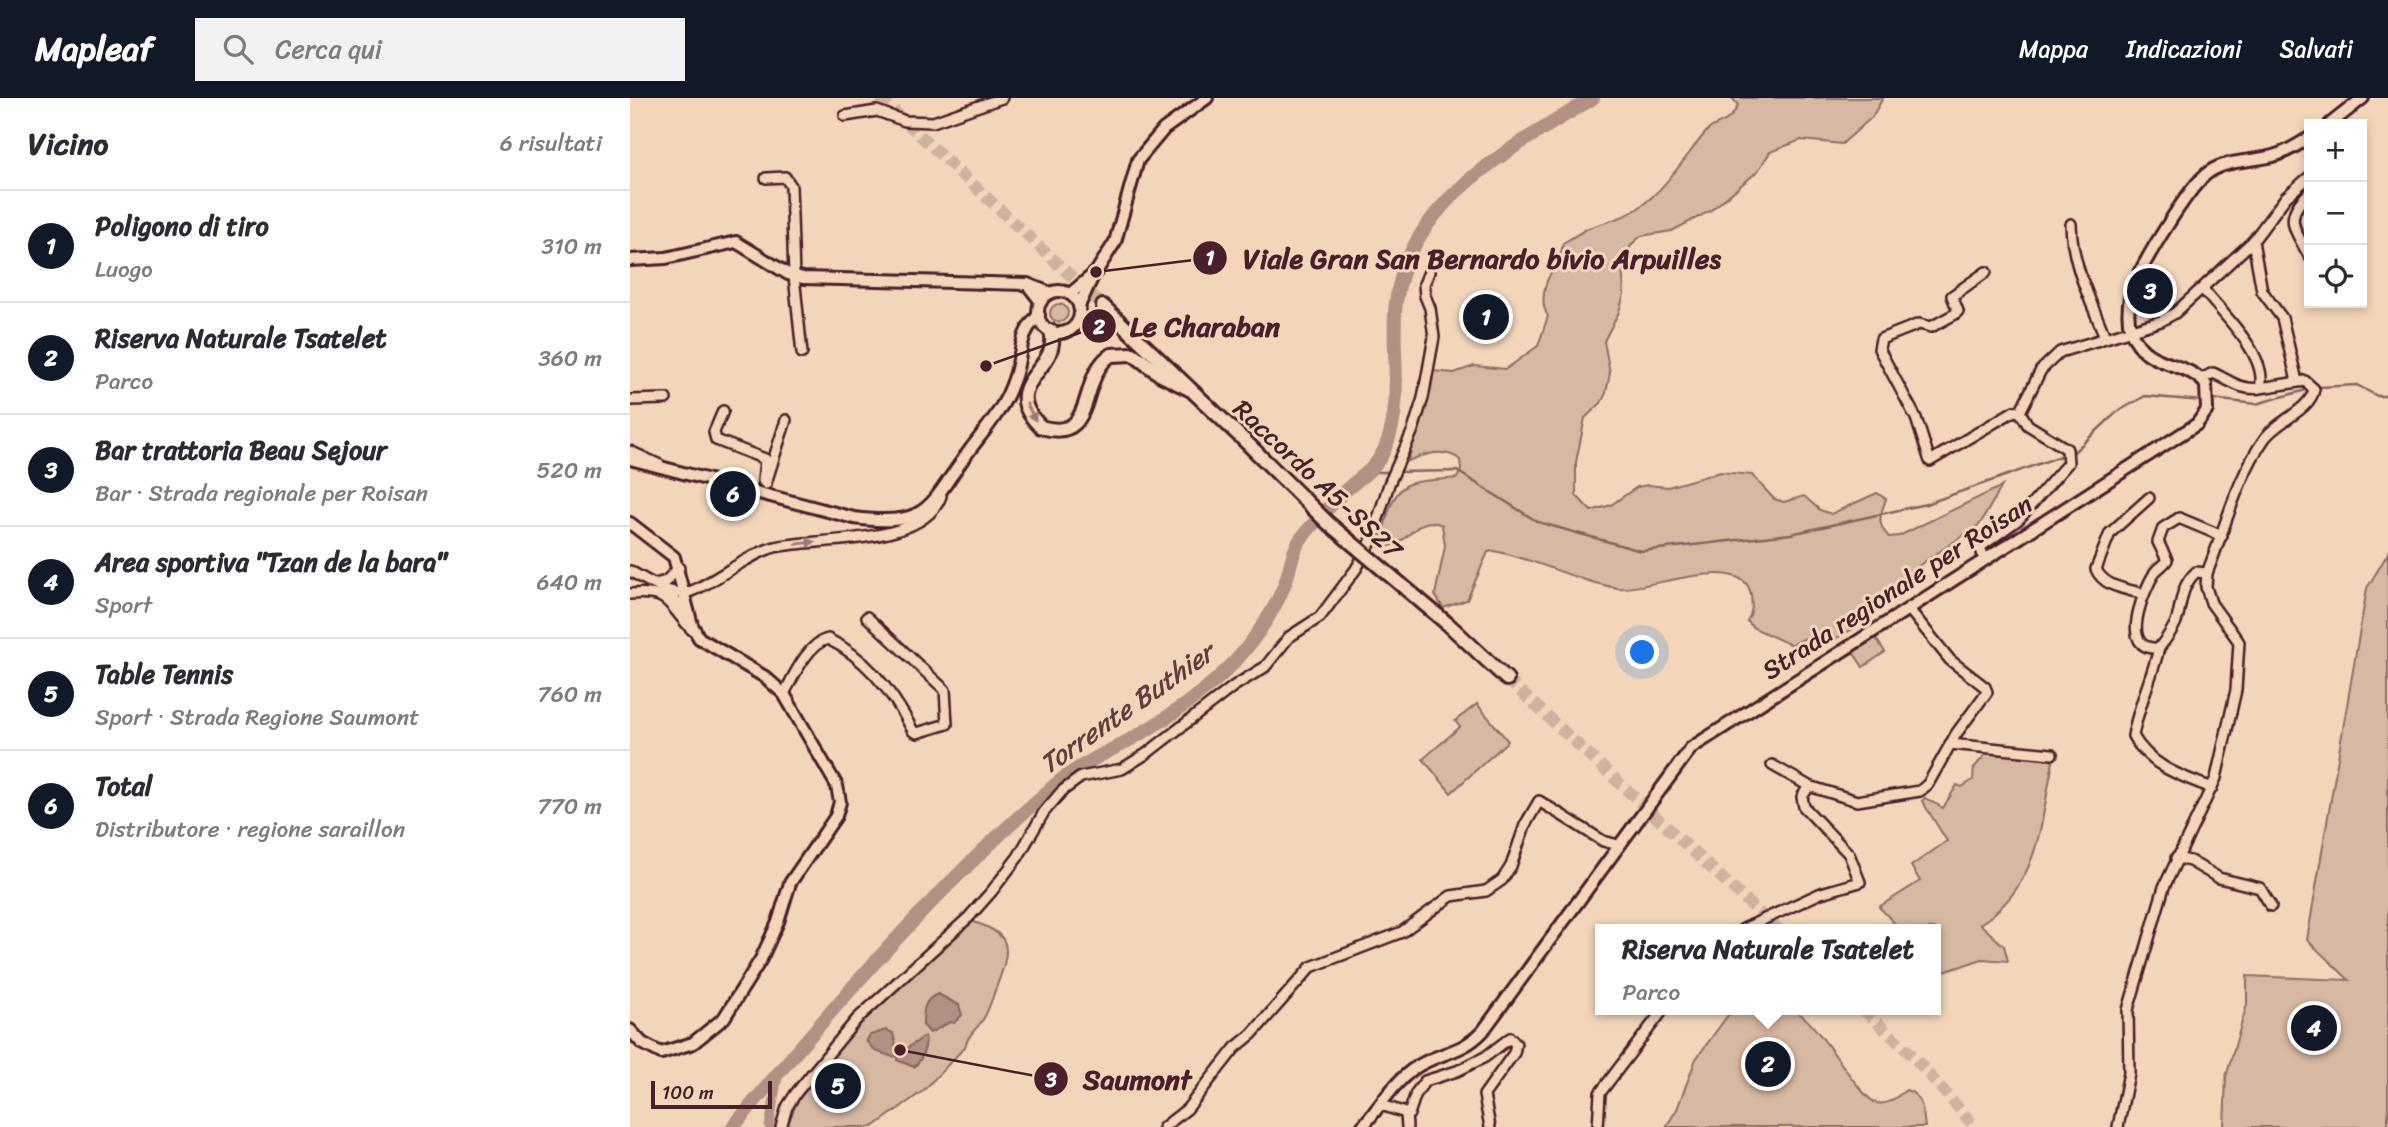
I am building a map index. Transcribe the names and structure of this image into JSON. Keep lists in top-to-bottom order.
{
  "streets": {
    "highway": ["Raccordo A5-SS27"],
    "main road": ["Strada regionale per Roisan"]
  },
  "water": ["Torrente Buthier"],
  "places": ["Viale Gran San Bernardo bivio Arpuilles", "Le Charaban", "Saumont"],
  "scale_bar": "100 m",
  "page": {
    "header": "Mapleaf",
    "search": "Cerca qui",
    "nav": ["Mappa", "Indicazioni", "Salvati"],
    "heading": ["Vicino", "6 risultati"],
    "map_buttons": ["+", "−"],
    "list": [
      {
        "mark": "1",
        "name": "Poligono di tiro",
        "note": "Luogo",
        "value": "310 m"
      },
      {
        "mark": "2",
        "name": "Riserva Naturale Tsatelet",
        "note": "Parco",
        "value": "360 m"
      },
      {
        "mark": "3",
        "name": "Bar trattoria Beau Sejour",
        "note": "Bar · Strada regionale per Roisan",
        "value": "520 m"
      },
      {
        "mark": "4",
        "name": "Area sportiva \"Tzan de la bara\"",
        "note": "Sport",
        "value": "640 m"
      },
      {
        "mark": "5",
        "name": "Table Tennis",
        "note": "Sport · Strada Regione Saumont",
        "value": "760 m"
      },
      {
        "mark": "6",
        "name": "Total",
        "note": "Distributore · regione saraillon",
        "value": "770 m"
      }
    ],
    "pins": [
      "3",
      "1",
      "6",
      "4",
      "2",
      "5"
    ],
    "popup": ["Riserva Naturale Tsatelet", "Parco"],
    "scale": "100 m"
  }
}
